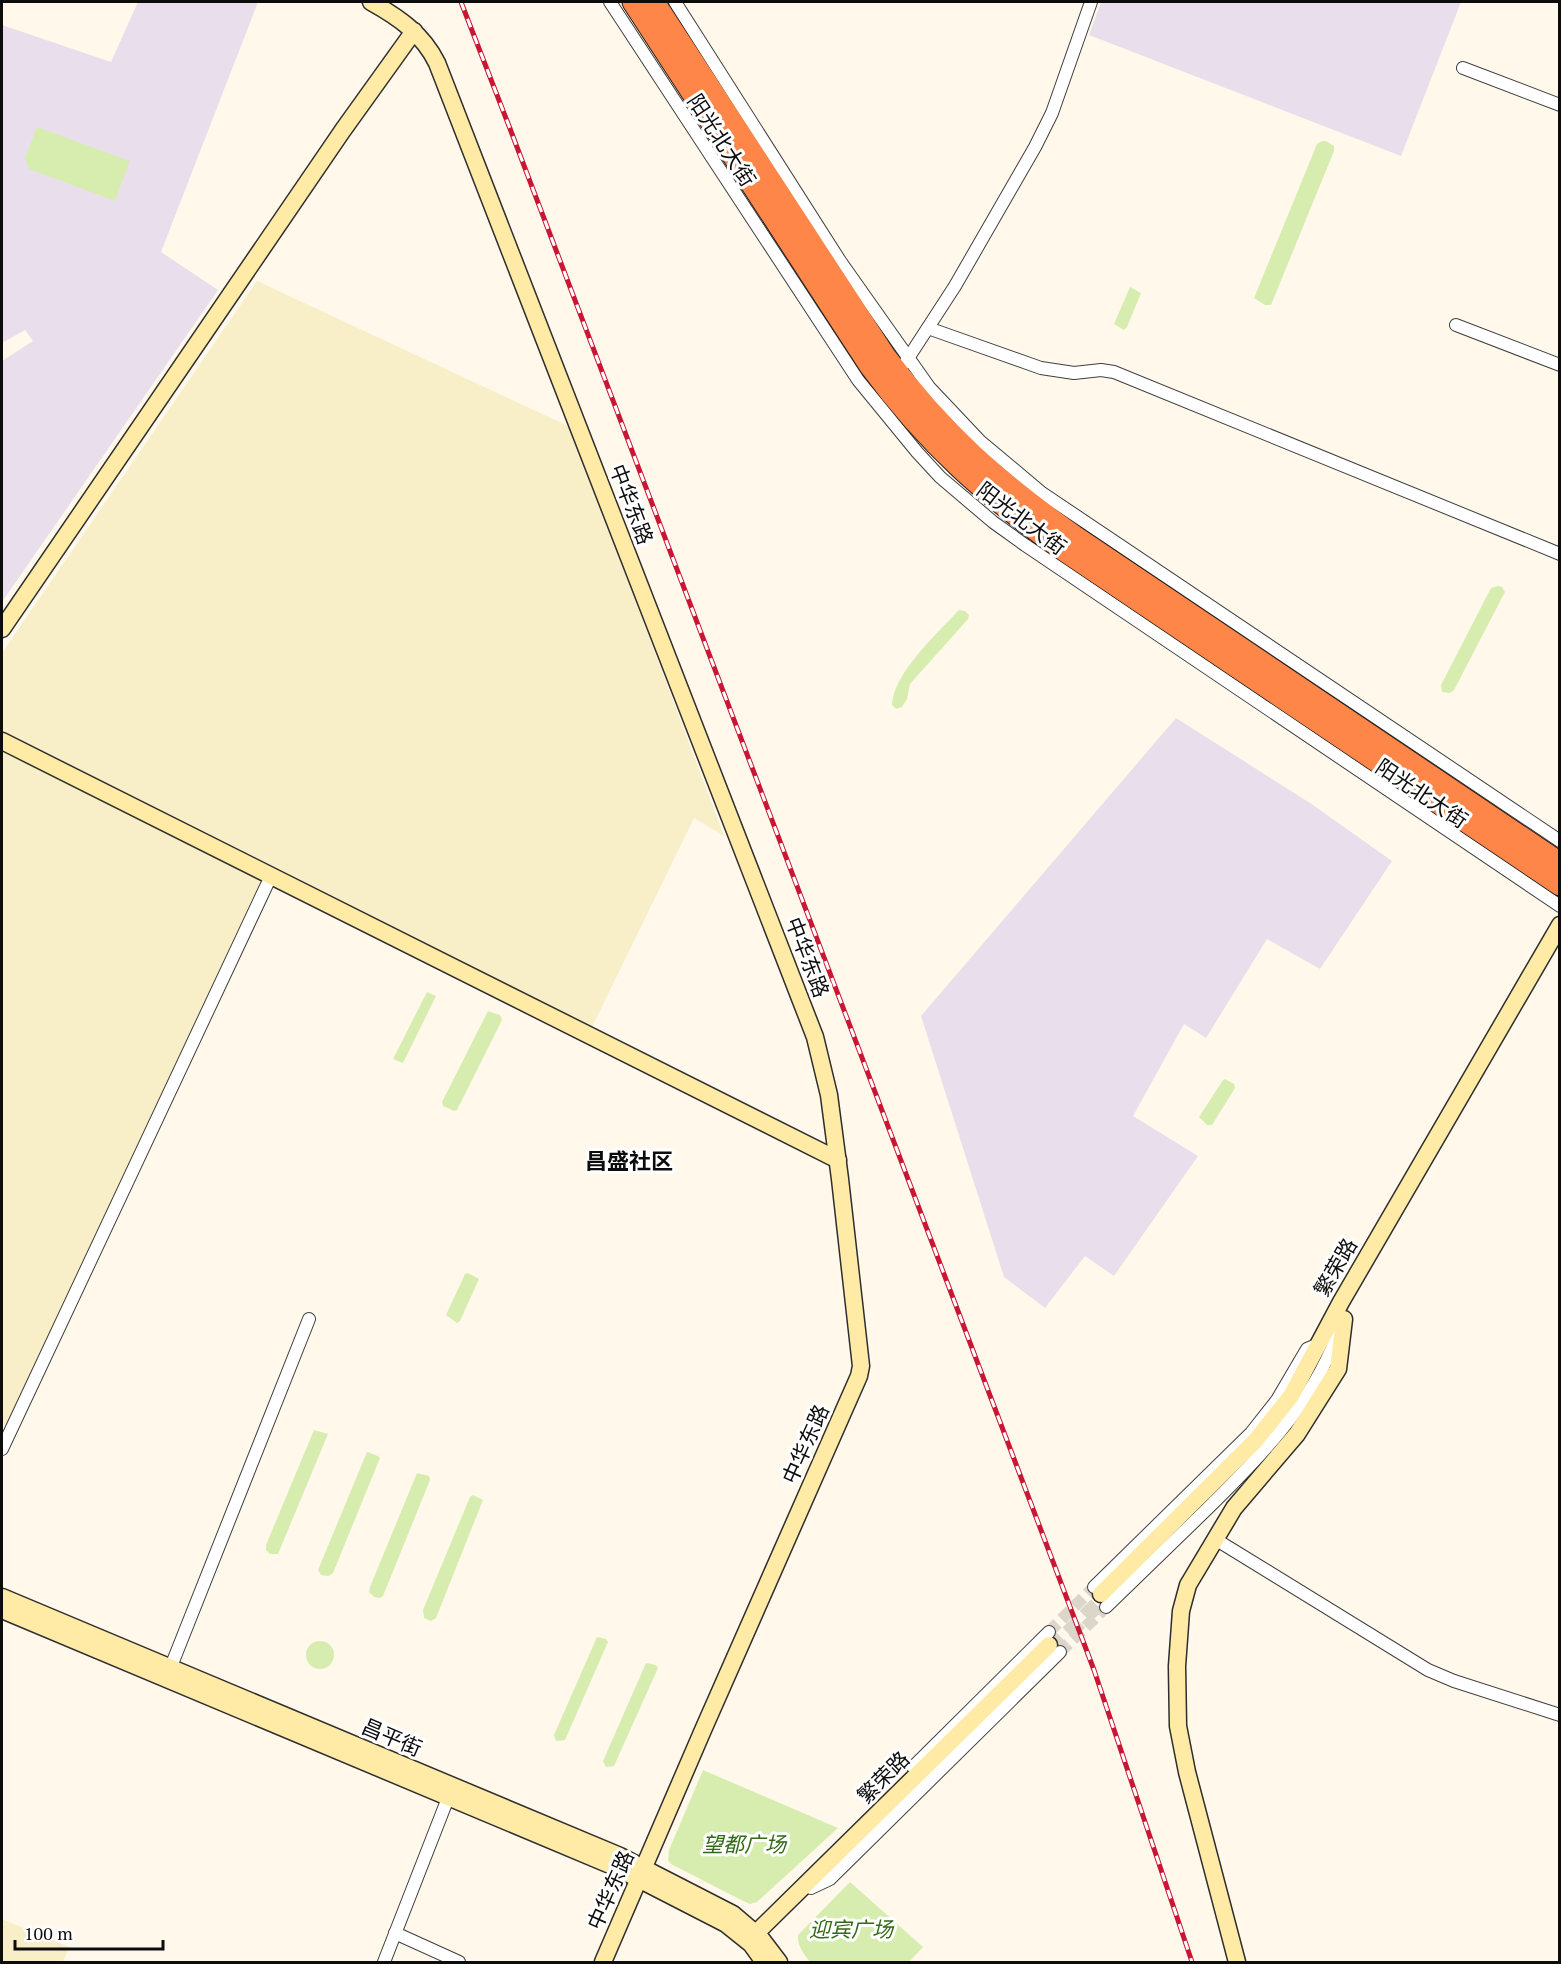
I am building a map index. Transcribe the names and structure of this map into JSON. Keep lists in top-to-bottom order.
{
  "streets": {
    "highway": ["阳光北大街"],
    "street": ["中华东路", "繁荣路", "昌平街"]
  },
  "crossings": [
    ["中华东路", "昌平街"],
    ["繁荣路", "昌平街"]
  ],
  "districts": ["昌盛社区"],
  "parks": ["望都广场", "迎宾广场"],
  "scale_bar": "100 m"
}
